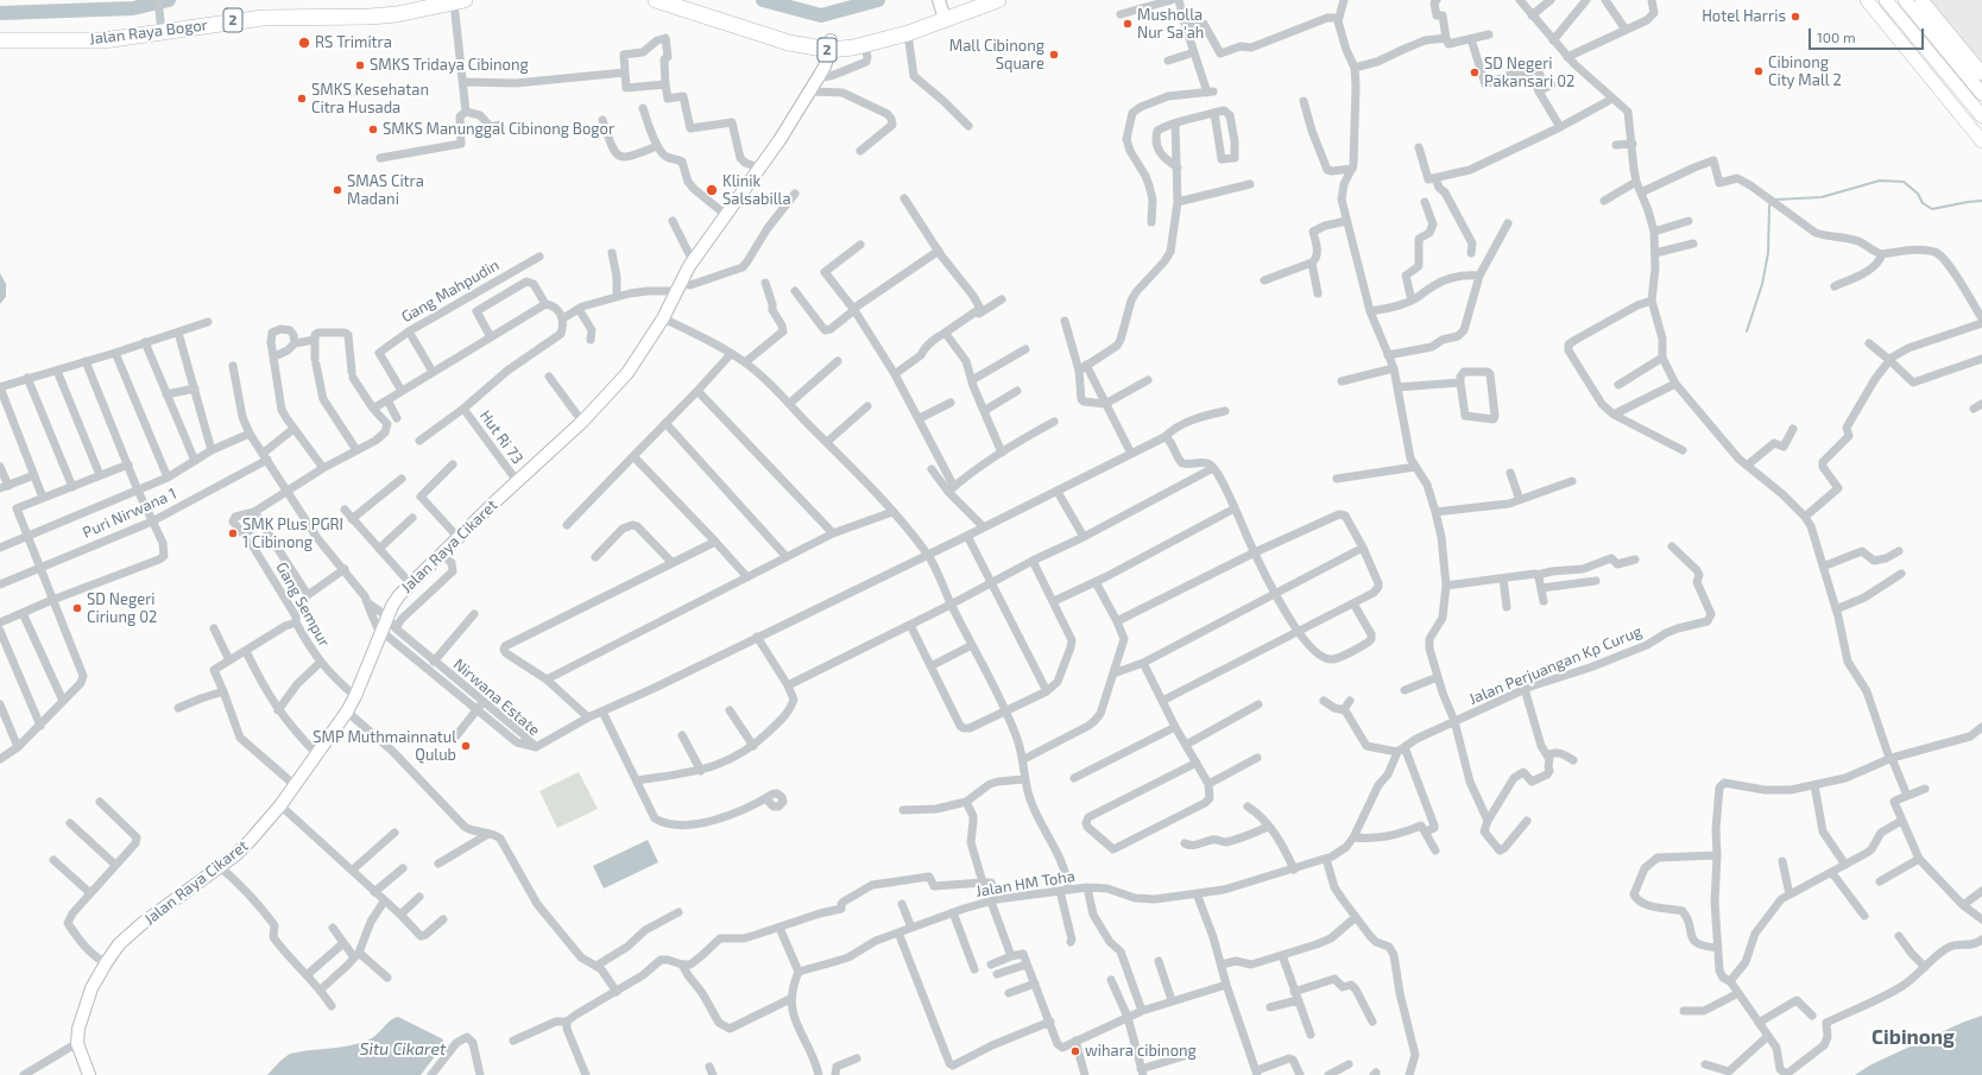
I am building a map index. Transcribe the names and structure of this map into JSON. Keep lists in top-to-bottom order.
{
  "streets": {
    "highway": ["2", "Jalan Raya Bogor"],
    "main road": ["Jalan Raya Cikaret"],
    "street": [
      "Gang Mahpudin",
      "Hut Ri 73",
      "Puri Nirwana 1",
      "Gang Sempur",
      "Jalan Perjuangan Kp Curug",
      "Nirwana Estate",
      "Jalan HM Toha"
    ]
  },
  "crossings": [
    ["2", "Jalan Raya Cikaret"],
    ["Hut Ri 73", "Jalan Raya Cikaret"],
    ["Jalan Raya Cikaret", "Gang Sempur"],
    ["Jalan Raya Cikaret", "Nirwana Estate"]
  ],
  "districts": ["Cibinong"],
  "water": ["Situ Cikaret"],
  "places": [
    "Hotel Harris",
    "Musholla Nur Sa'ah",
    "RS Trimitra",
    "Mall Cibinong Square",
    "SMKS Tridaya Cibinong",
    "Cibinong City Mall 2",
    "SD Negeri Pakansari 02",
    "SMKS Kesehatan Citra Husada",
    "SMKS Manunggal Cibinong Bogor",
    "SMAS Citra Madani",
    "Klinik Salsabilla",
    "SMK Plus PGRI 1 Cibinong",
    "SD Negeri Ciriung 02",
    "SMP Muthmainnatul Qulub",
    "wihara cibinong"
  ],
  "scale_bar": "100 m"
}
